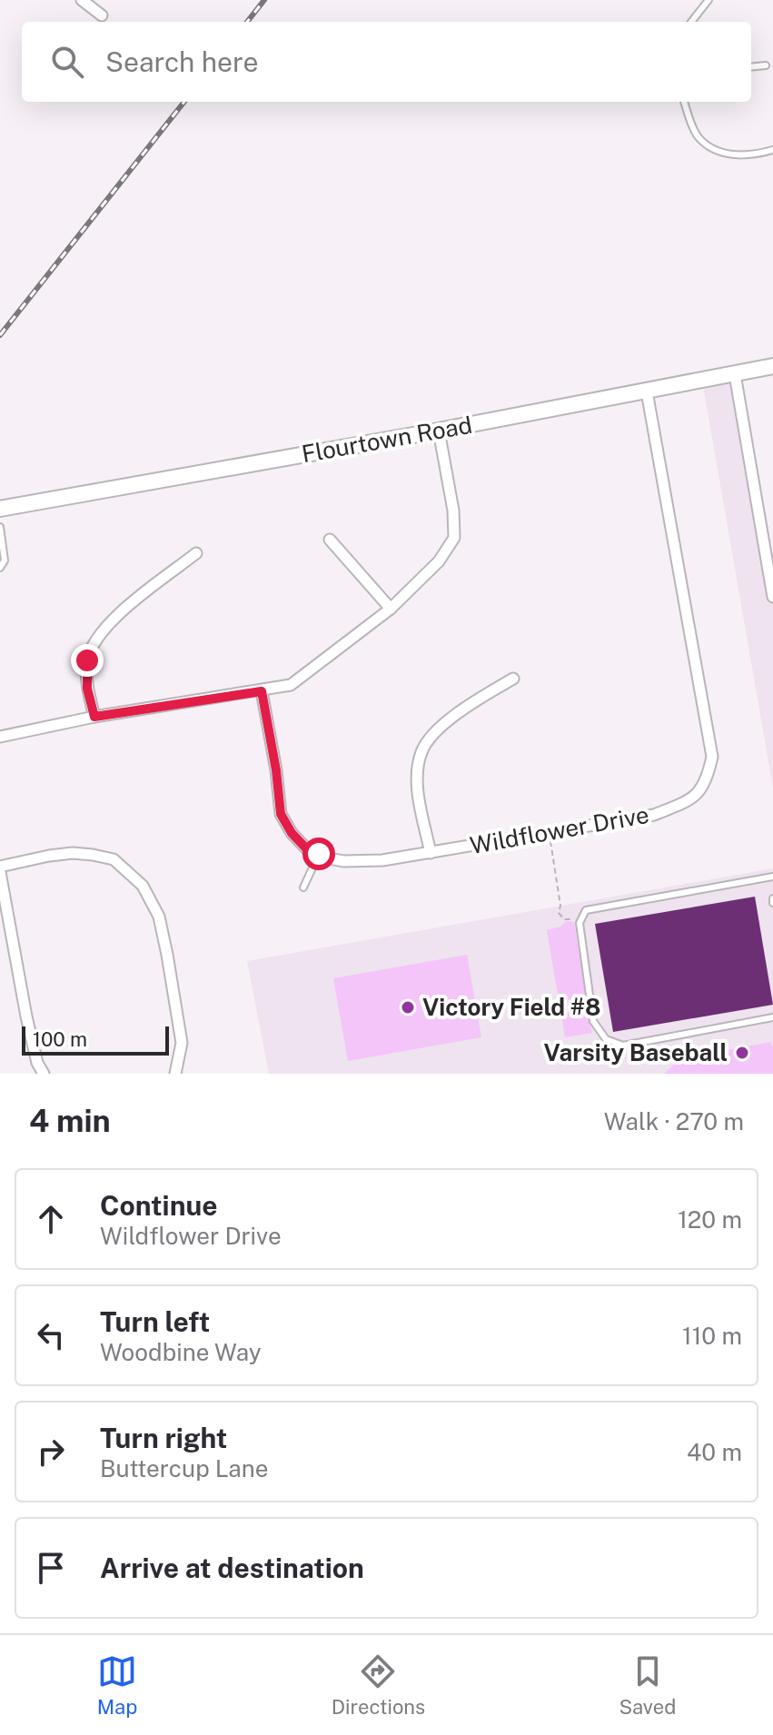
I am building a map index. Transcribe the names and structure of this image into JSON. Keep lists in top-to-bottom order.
{
  "streets": {
    "main road": ["Flourtown Road"],
    "street": ["Wildflower Drive"]
  },
  "crossings": [
    ["Flourtown Road", "Wildflower Drive"]
  ],
  "places": ["Victory Field #8", "Varsity Baseball"],
  "scale_bar": "100 m",
  "page": {
    "search": "Search here",
    "scale": "100 m",
    "heading": ["4 min", "Walk · 270 m"],
    "list": [
      ["Continue", "Wildflower Drive", "120 m"],
      ["Turn left", "Woodbine Way", "110 m"],
      ["Turn right", "Buttercup Lane", "40 m"],
      "Arrive at destination"
    ],
    "nav": ["Map", "Directions", "Saved"]
  }
}
